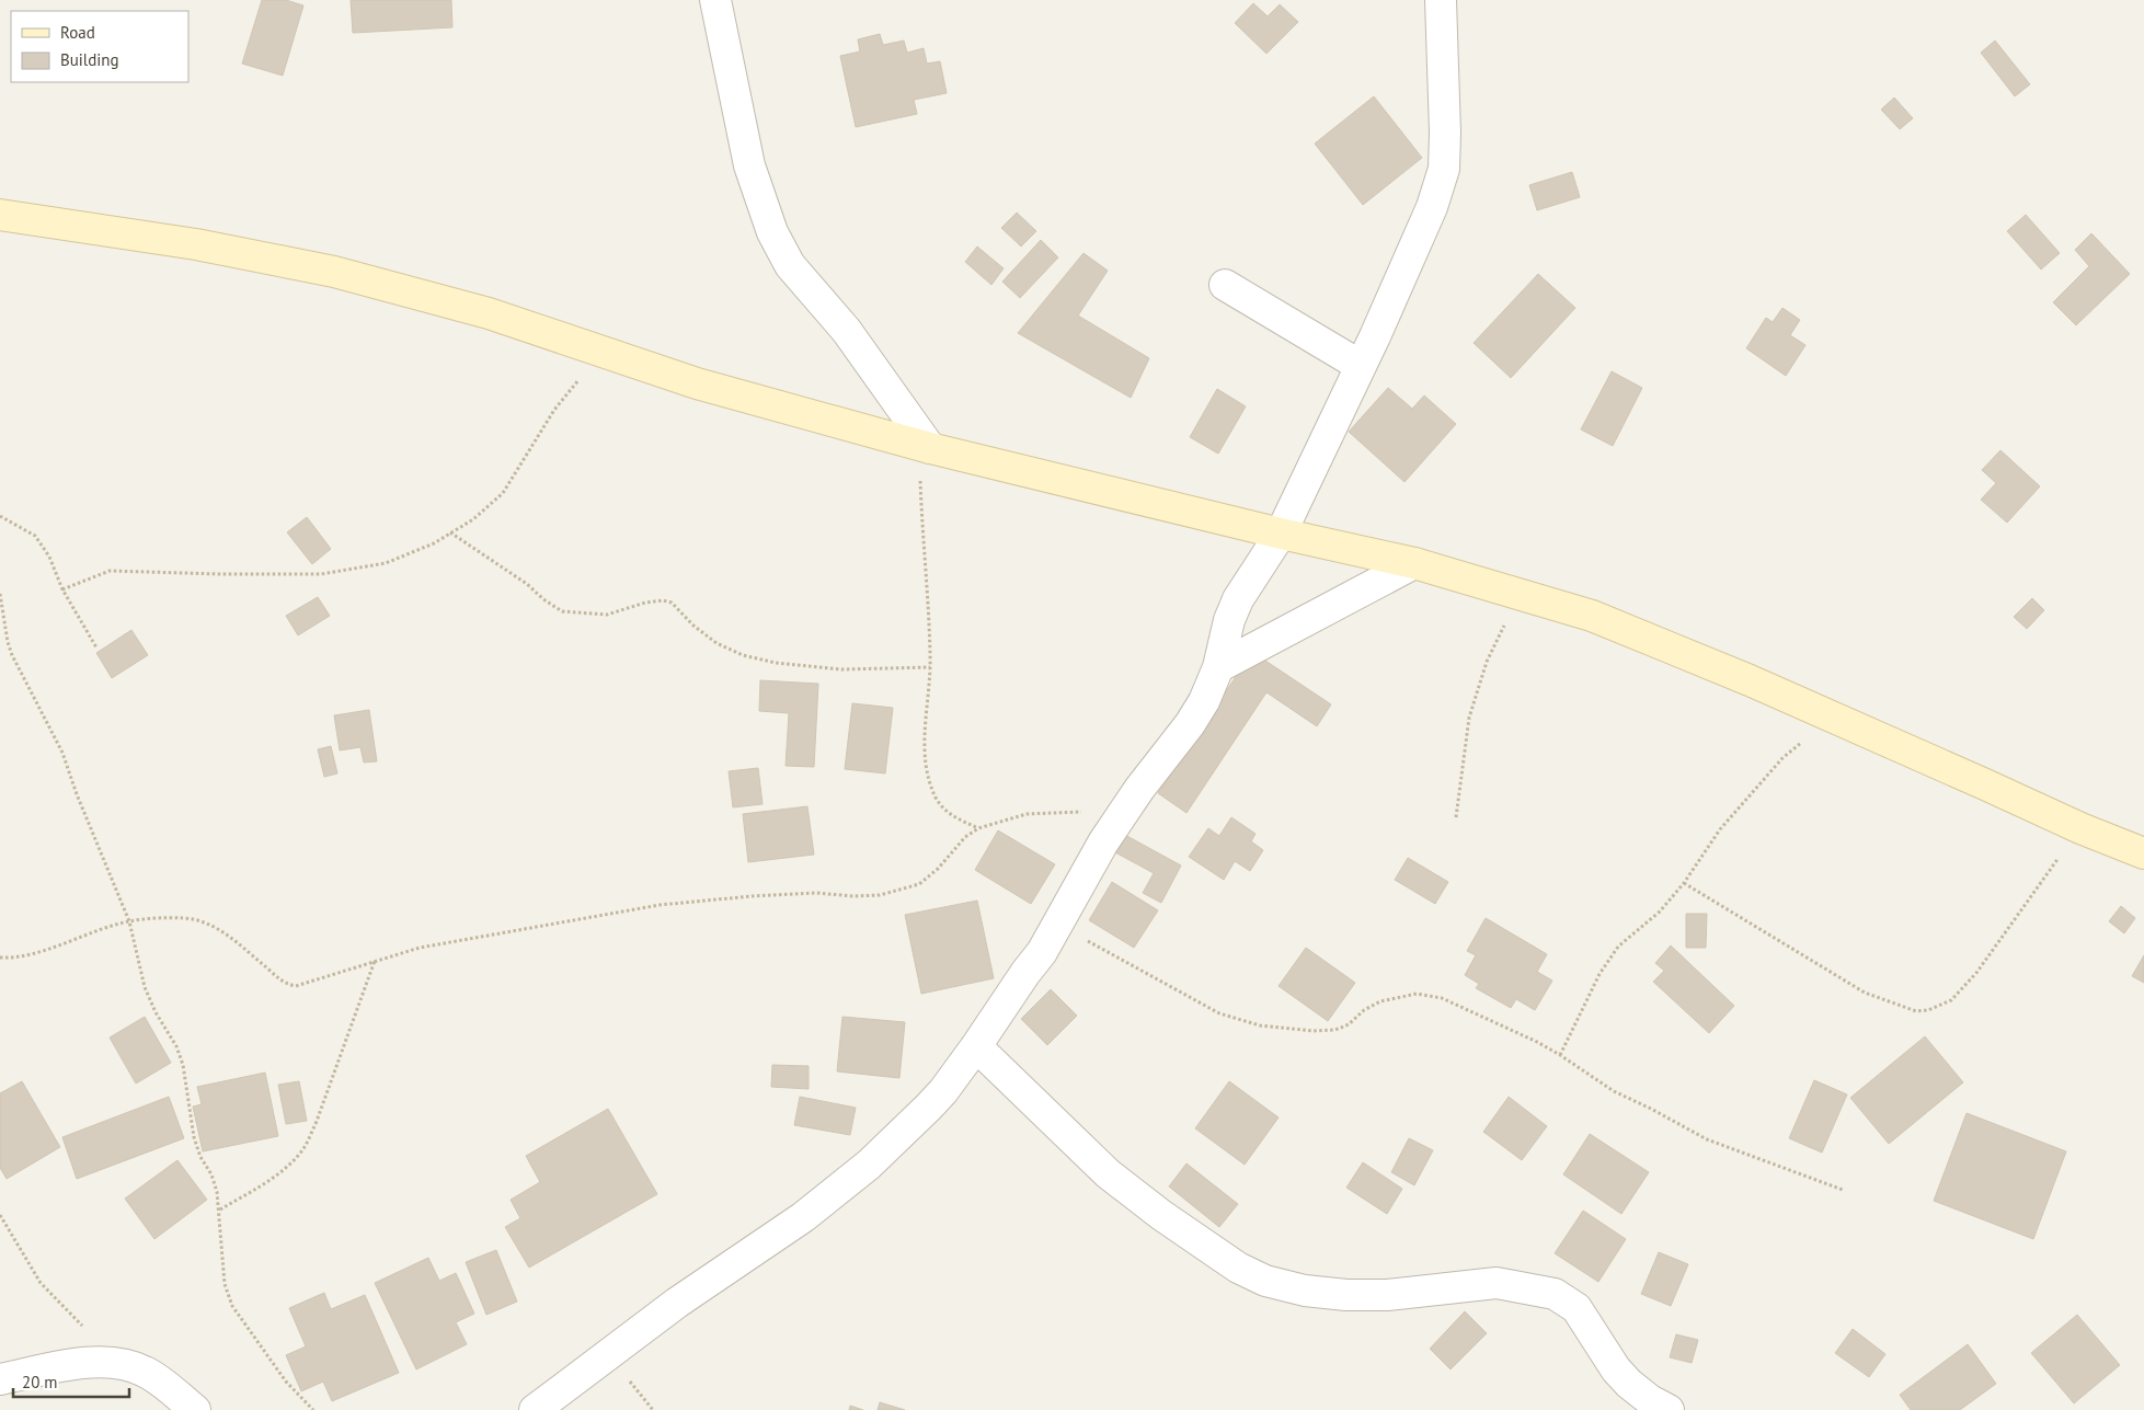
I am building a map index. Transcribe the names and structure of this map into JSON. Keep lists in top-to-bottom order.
{
  "legend": ["Road", "Building"],
  "scale_bar": "20 m"
}
